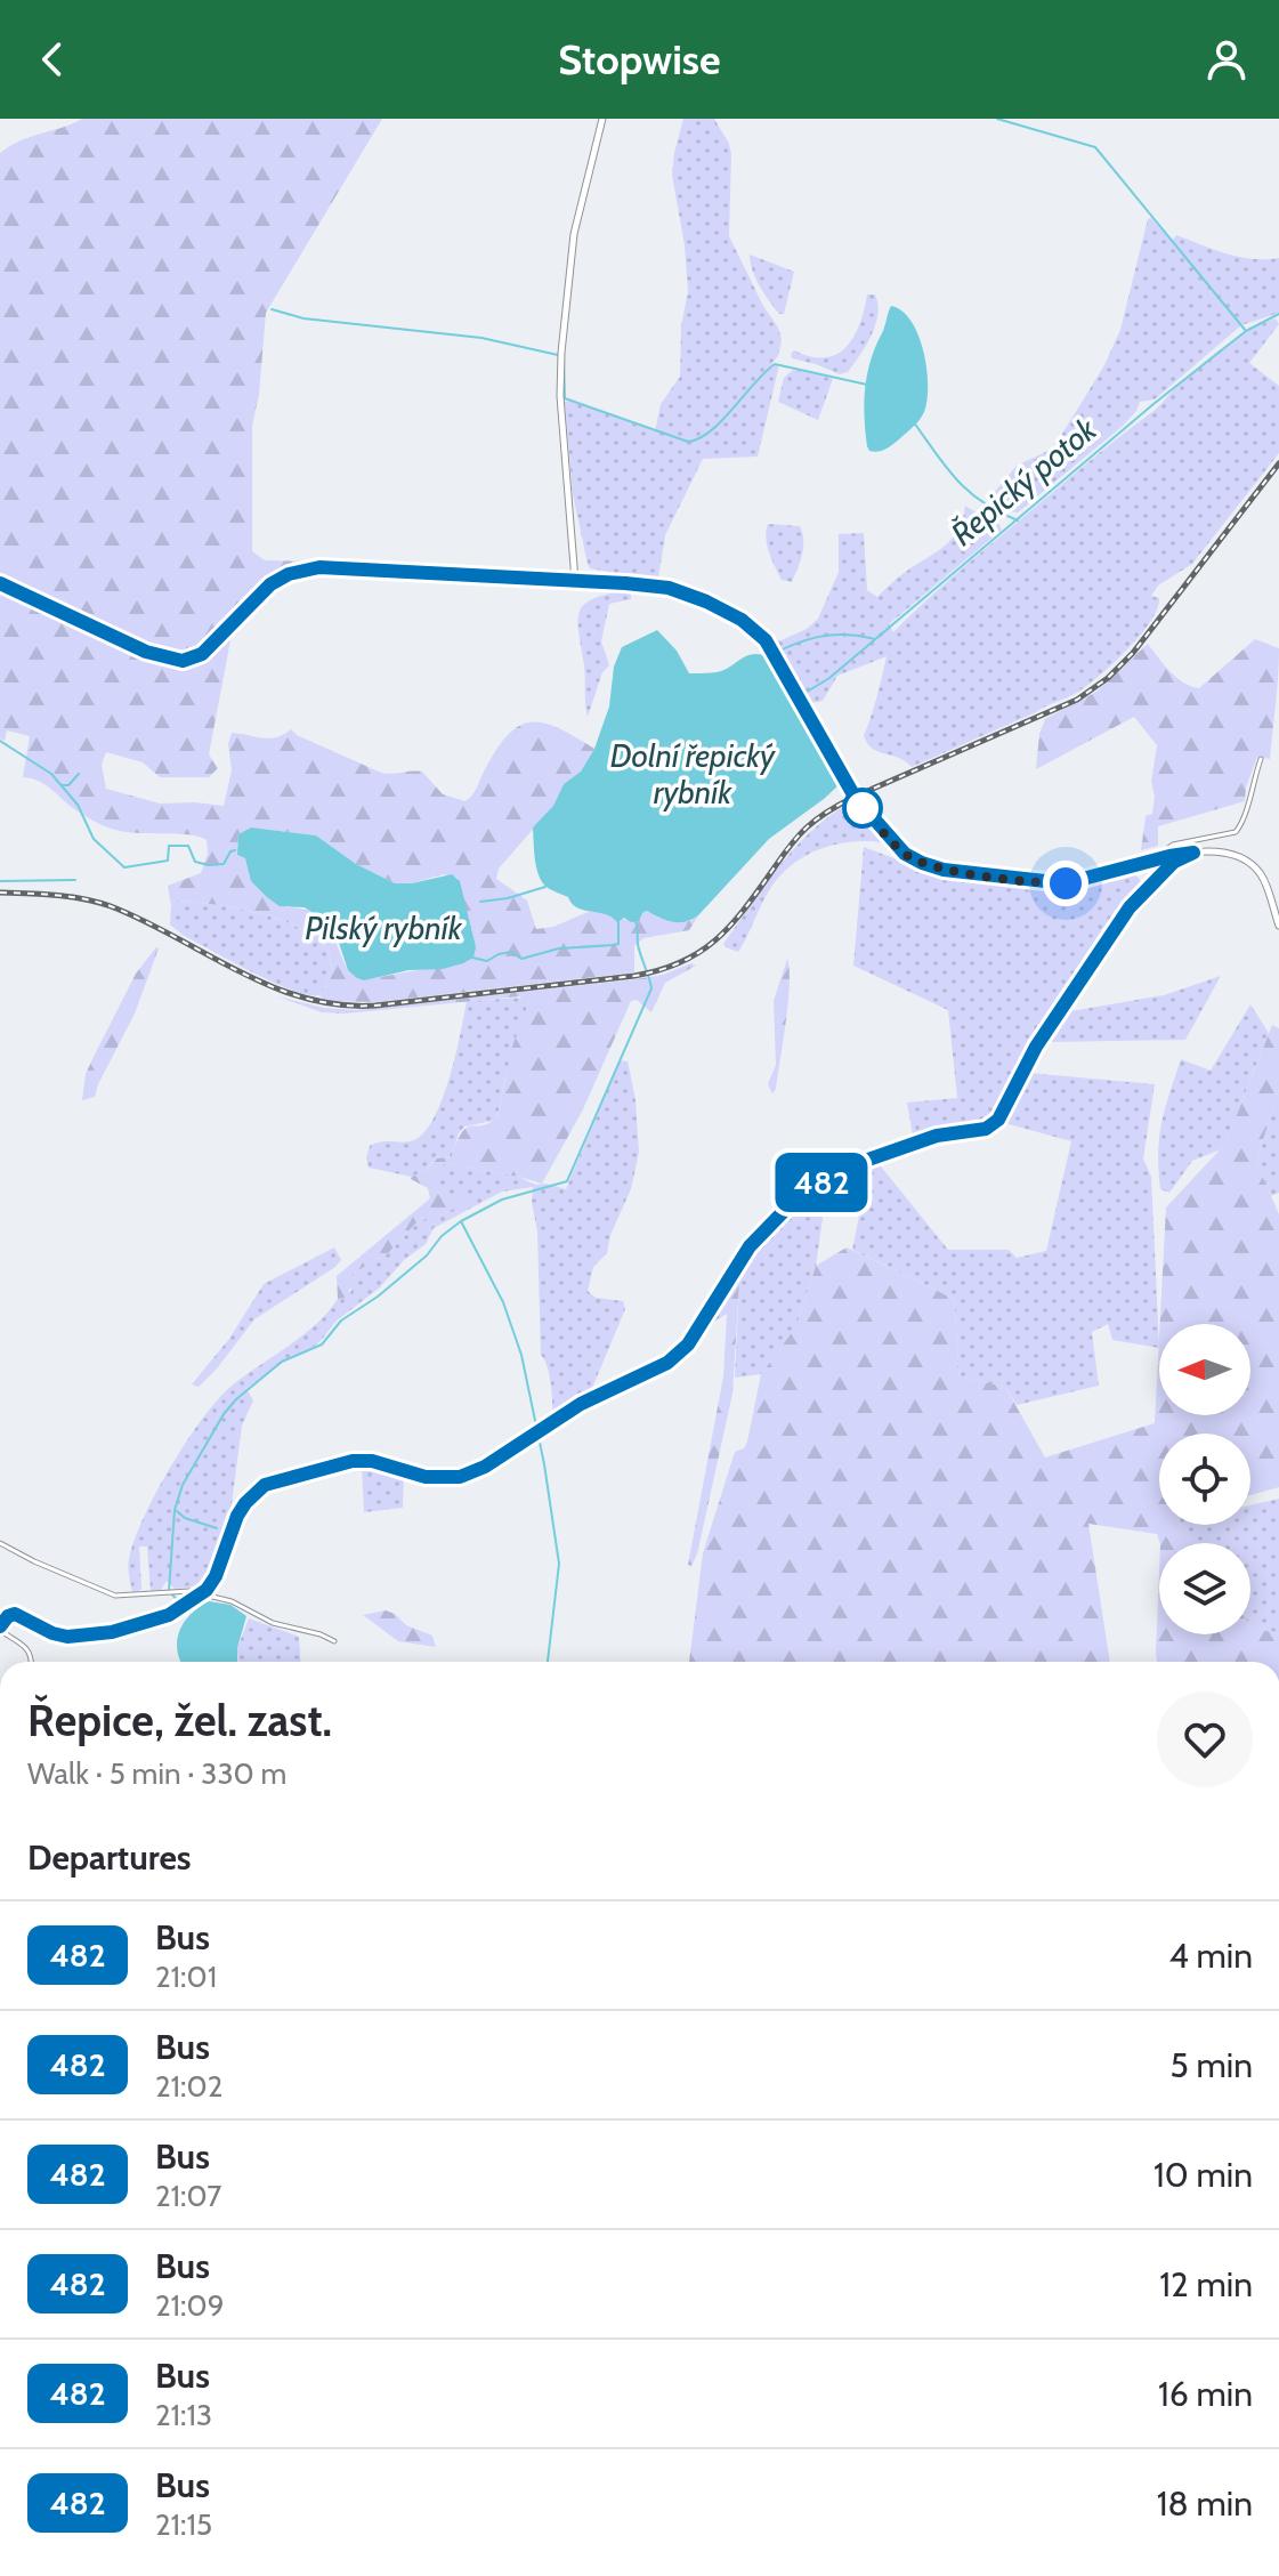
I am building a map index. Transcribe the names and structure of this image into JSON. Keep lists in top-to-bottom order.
{
  "water": ["Řepický potok", "Dolní řepický rybník", "Pilský rybník"],
  "lines": ["bus line 482"],
  "north": "left",
  "page": {
    "header": "Stopwise",
    "on_map": "482",
    "heading": [
      ["Řepice, žel. zast.", "Walk · 5 min · 330 m"],
      "Departures"
    ],
    "list": [
      {
        "mark": "482",
        "name": "Bus",
        "note": "21:01",
        "value": "4 min"
      },
      {
        "mark": "482",
        "name": "Bus",
        "note": "21:02",
        "value": "5 min"
      },
      {
        "mark": "482",
        "name": "Bus",
        "note": "21:07",
        "value": "10 min"
      },
      {
        "mark": "482",
        "name": "Bus",
        "note": "21:09",
        "value": "12 min"
      },
      {
        "mark": "482",
        "name": "Bus",
        "note": "21:13",
        "value": "16 min"
      },
      {
        "mark": "482",
        "name": "Bus",
        "note": "21:15",
        "value": "18 min"
      }
    ]
  }
}
